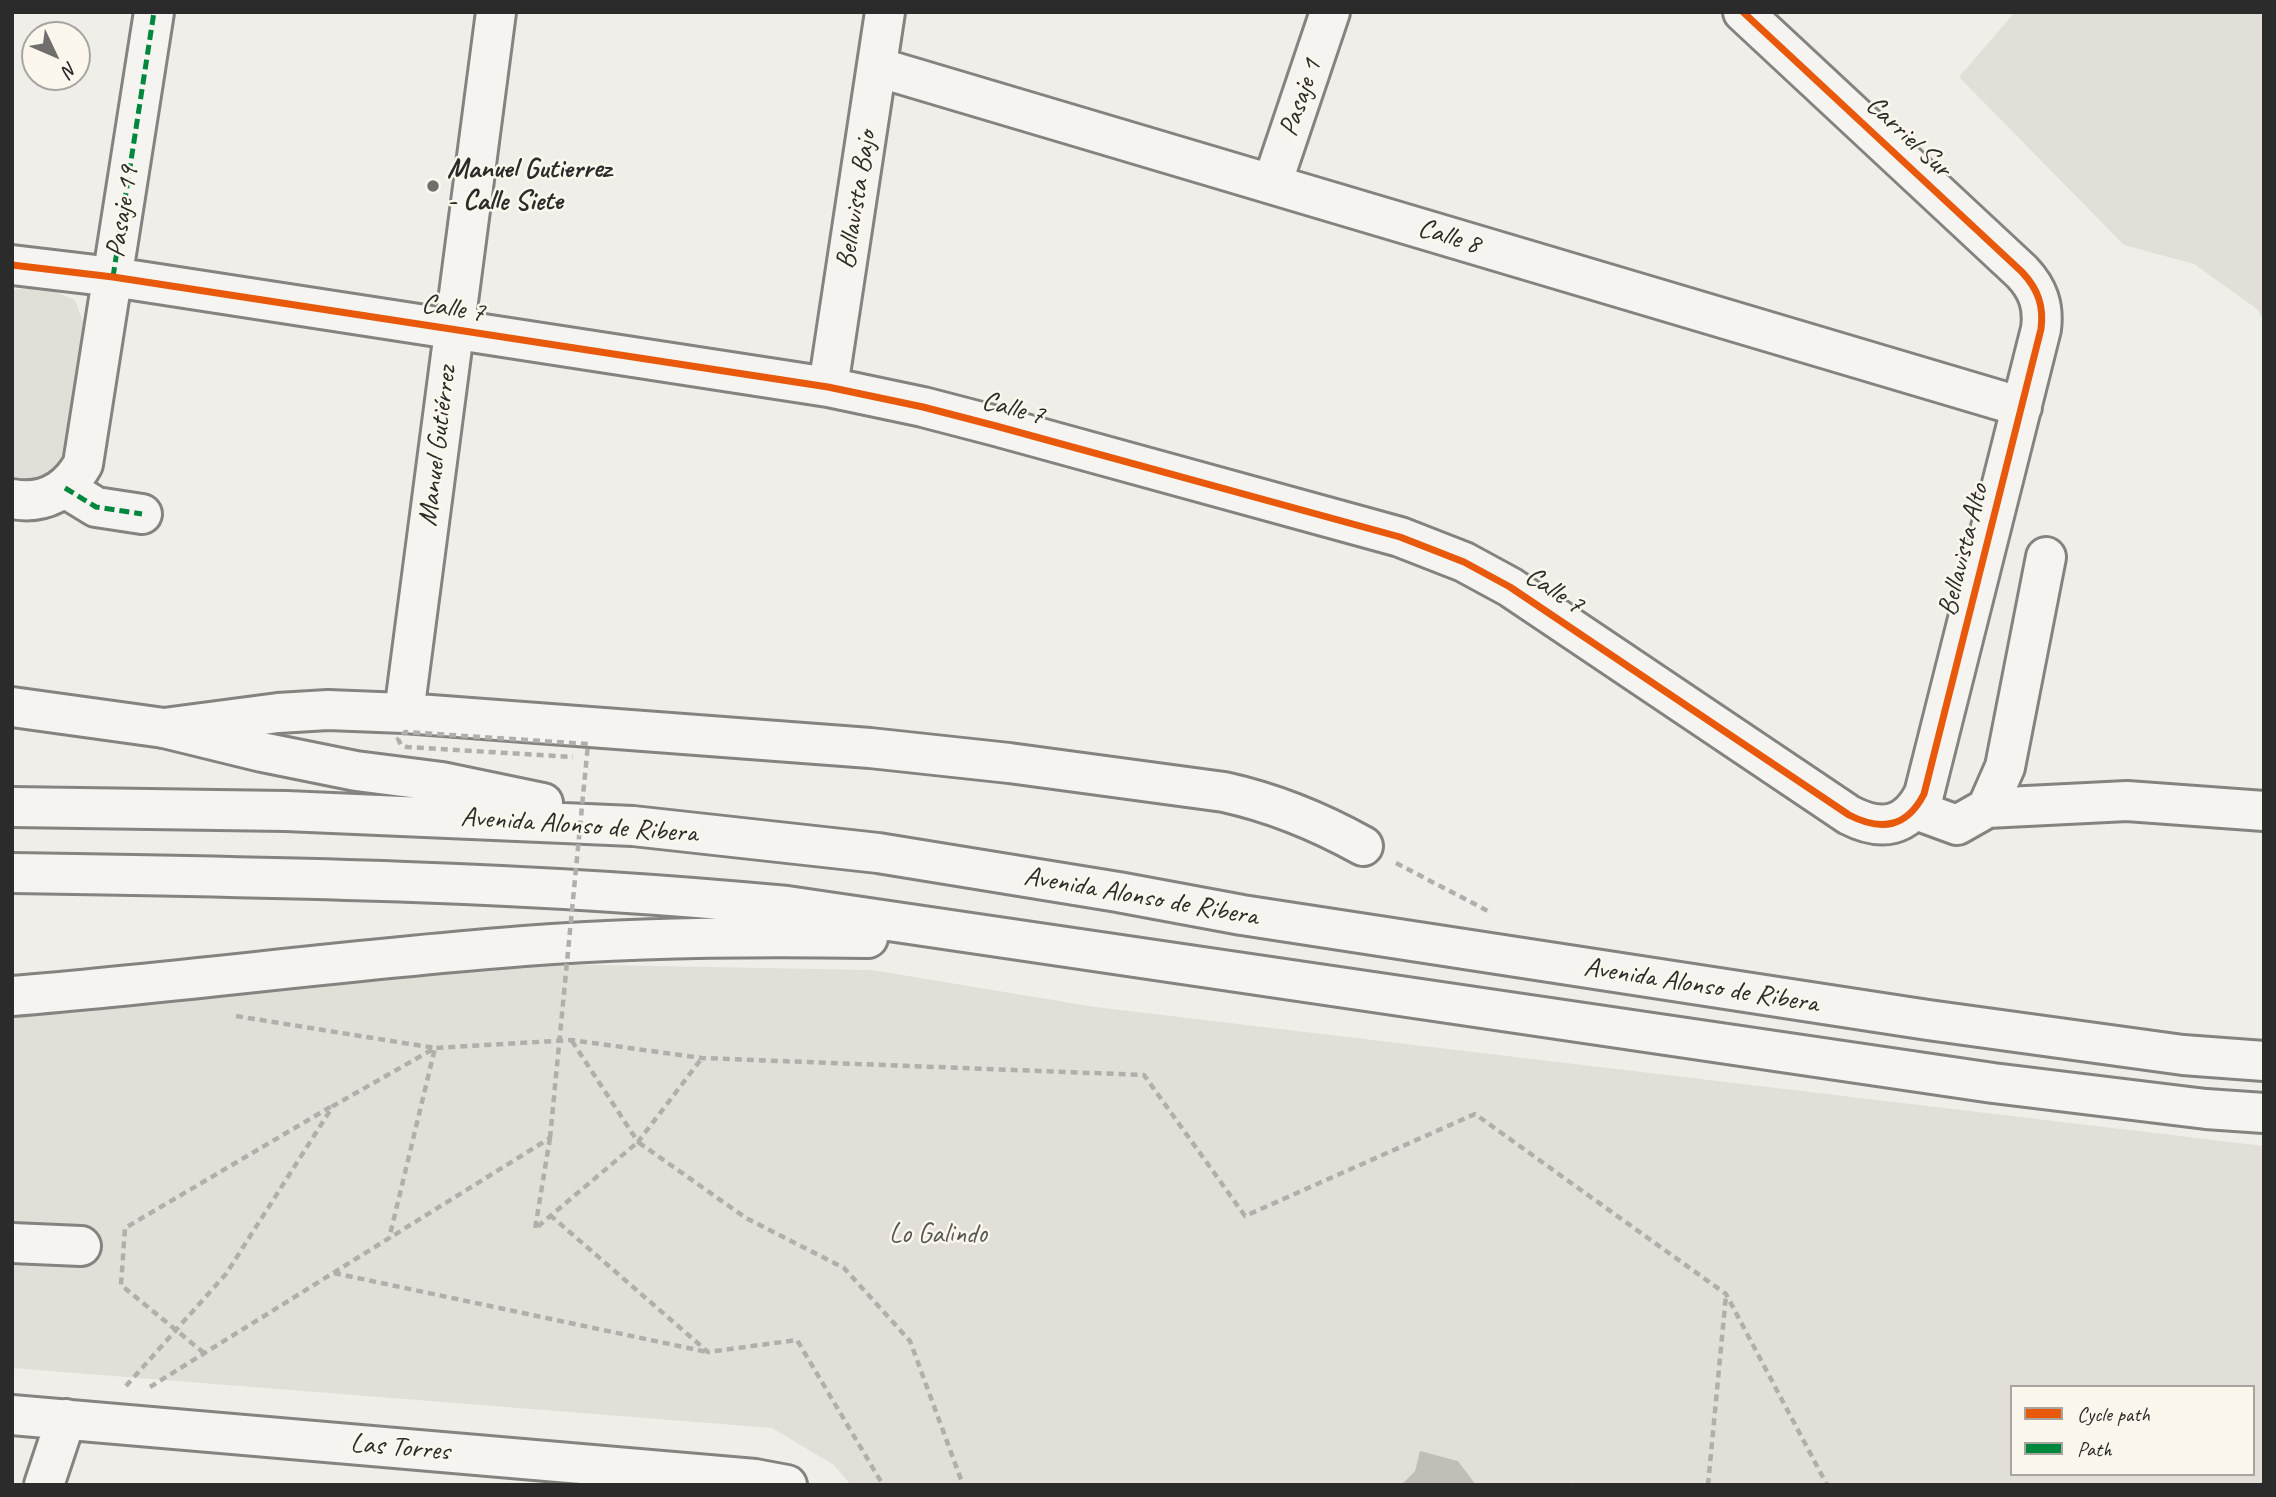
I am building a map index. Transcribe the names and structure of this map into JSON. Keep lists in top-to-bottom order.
{
  "streets": {
    "main road": [
      "Pasaje 1",
      "Carriel Sur",
      "Bellavista Bajo",
      "Pasaje 19",
      "Calle 8",
      "Calle 7",
      "Manuel Gutiérrez",
      "Bellavista Alto",
      "Avenida Alonso de Ribera",
      "Las Torres"
    ]
  },
  "crossings": [
    ["Pasaje 1", "Calle 8"],
    ["Carriel Sur", "Bellavista Alto"],
    ["Bellavista Bajo", "Calle 8"],
    ["Bellavista Bajo", "Calle 7"],
    ["Pasaje 19", "Calle 7"],
    ["Calle 8", "Bellavista Alto"],
    ["Calle 7", "Manuel Gutiérrez"],
    ["Calle 7", "Bellavista Alto"]
  ],
  "parks": ["Lo Galindo"],
  "places": ["Manuel Gutierrez - Calle Siete"],
  "legend": ["Cycle path", "Path"],
  "north": "bottom right"
}
